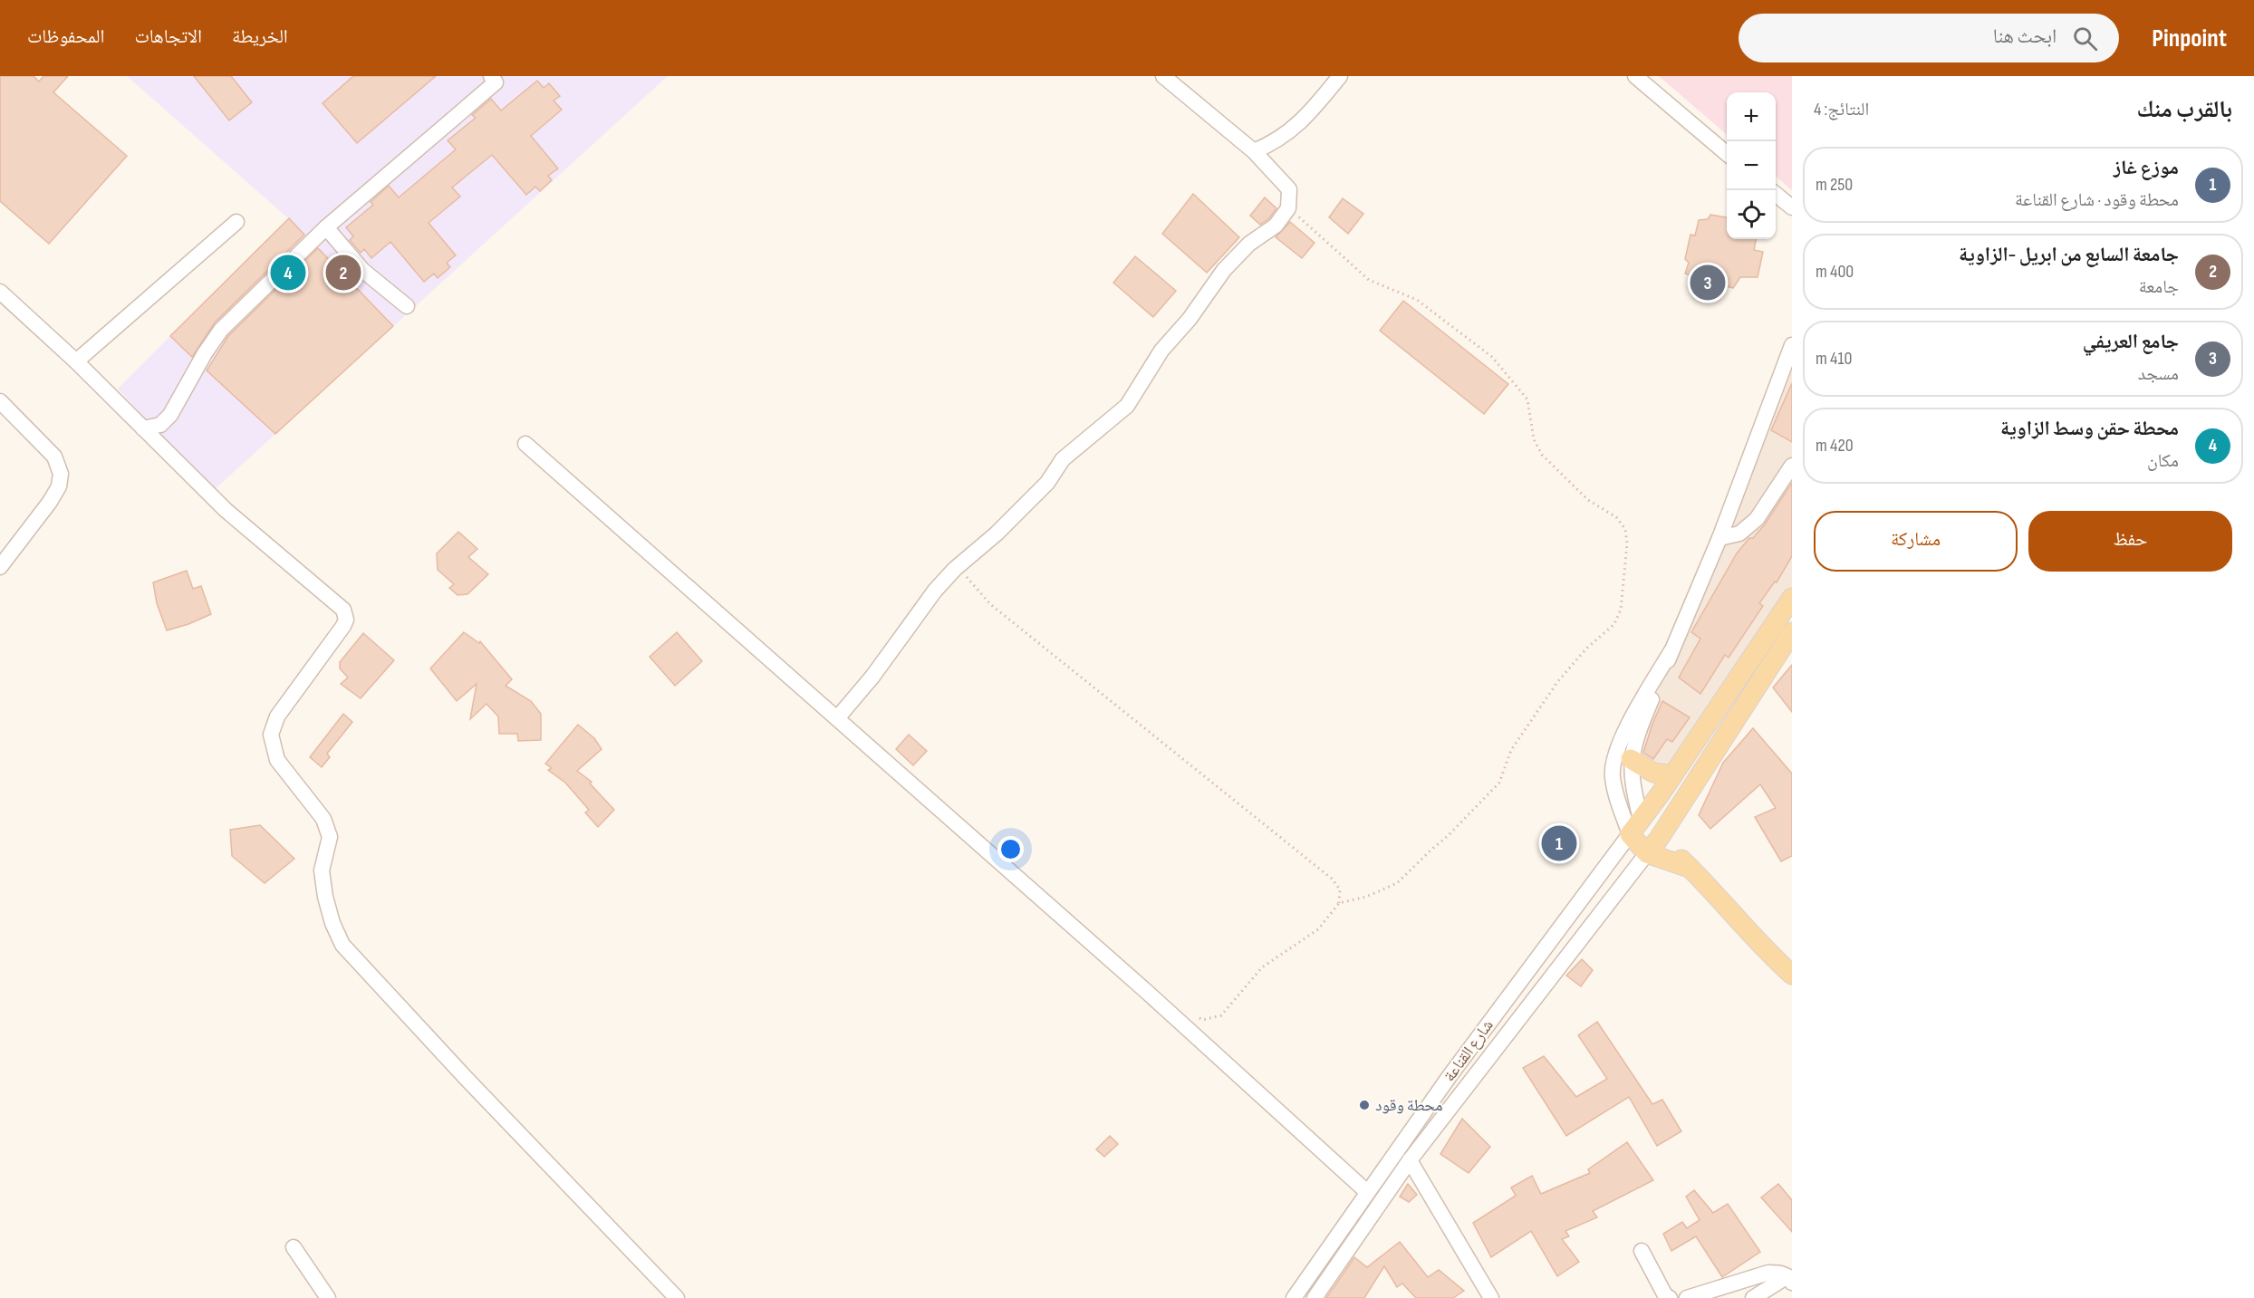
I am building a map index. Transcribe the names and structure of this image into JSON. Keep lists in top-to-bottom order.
{
  "streets": {
    "street": ["شارع القناعة"]
  },
  "places": ["محطة وقود"],
  "page": {
    "header": "Pinpoint",
    "search": "ابحث هنا",
    "nav": ["الخريطة", "الاتجاهات", "المحفوظات"],
    "heading": ["بالقرب منك", "النتائج: 4"],
    "map_buttons": ["+", "−"],
    "list": [
      {
        "mark": "1",
        "name": "موزع غاز",
        "note": "محطة وقود · شارع القناعة",
        "value": "250 m"
      },
      {
        "mark": "2",
        "name": "جامعة السابع من ابريل -الزاوية",
        "note": "جامعة",
        "value": "400 m"
      },
      {
        "mark": "3",
        "name": "جامع العريفي",
        "note": "مسجد",
        "value": "410 m"
      },
      {
        "mark": "4",
        "name": "محطة حقن وسط الزاوية",
        "note": "مكان",
        "value": "420 m"
      }
    ],
    "pins": [
      "2",
      "4",
      "3",
      "1"
    ],
    "buttons": ["حفظ", "مشاركة"]
  }
}
